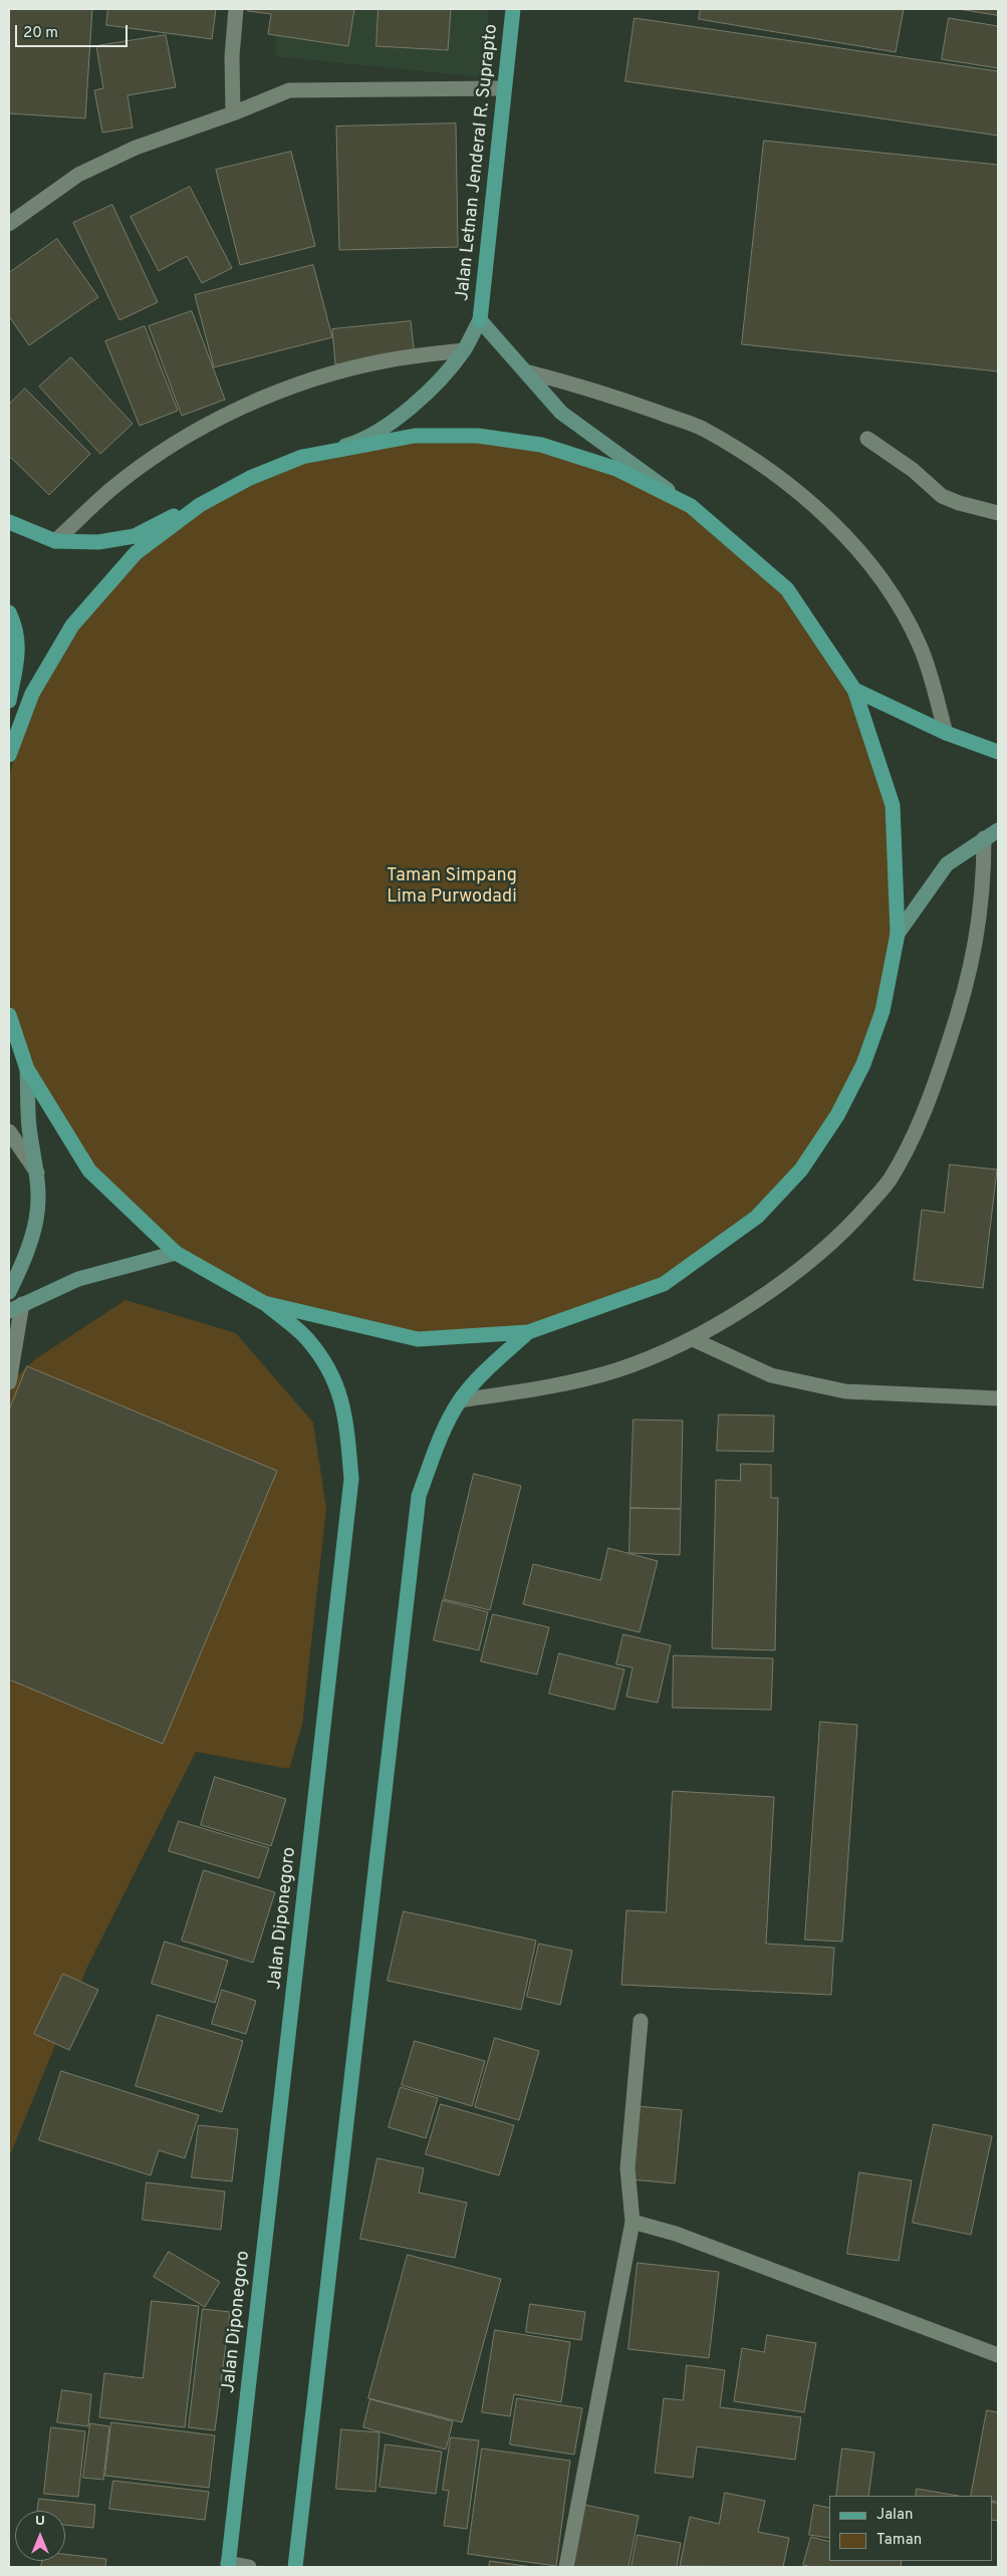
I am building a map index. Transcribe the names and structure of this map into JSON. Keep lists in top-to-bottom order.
{
  "streets": {
    "main road": ["Jalan Letnan Jenderal R. Suprapto", "Jalan Diponegoro"]
  },
  "parks": ["Taman Simpang Lima Purwodadi"],
  "legend": ["Jalan", "Taman"],
  "scale_bar": "20 m",
  "north": "top"
}
